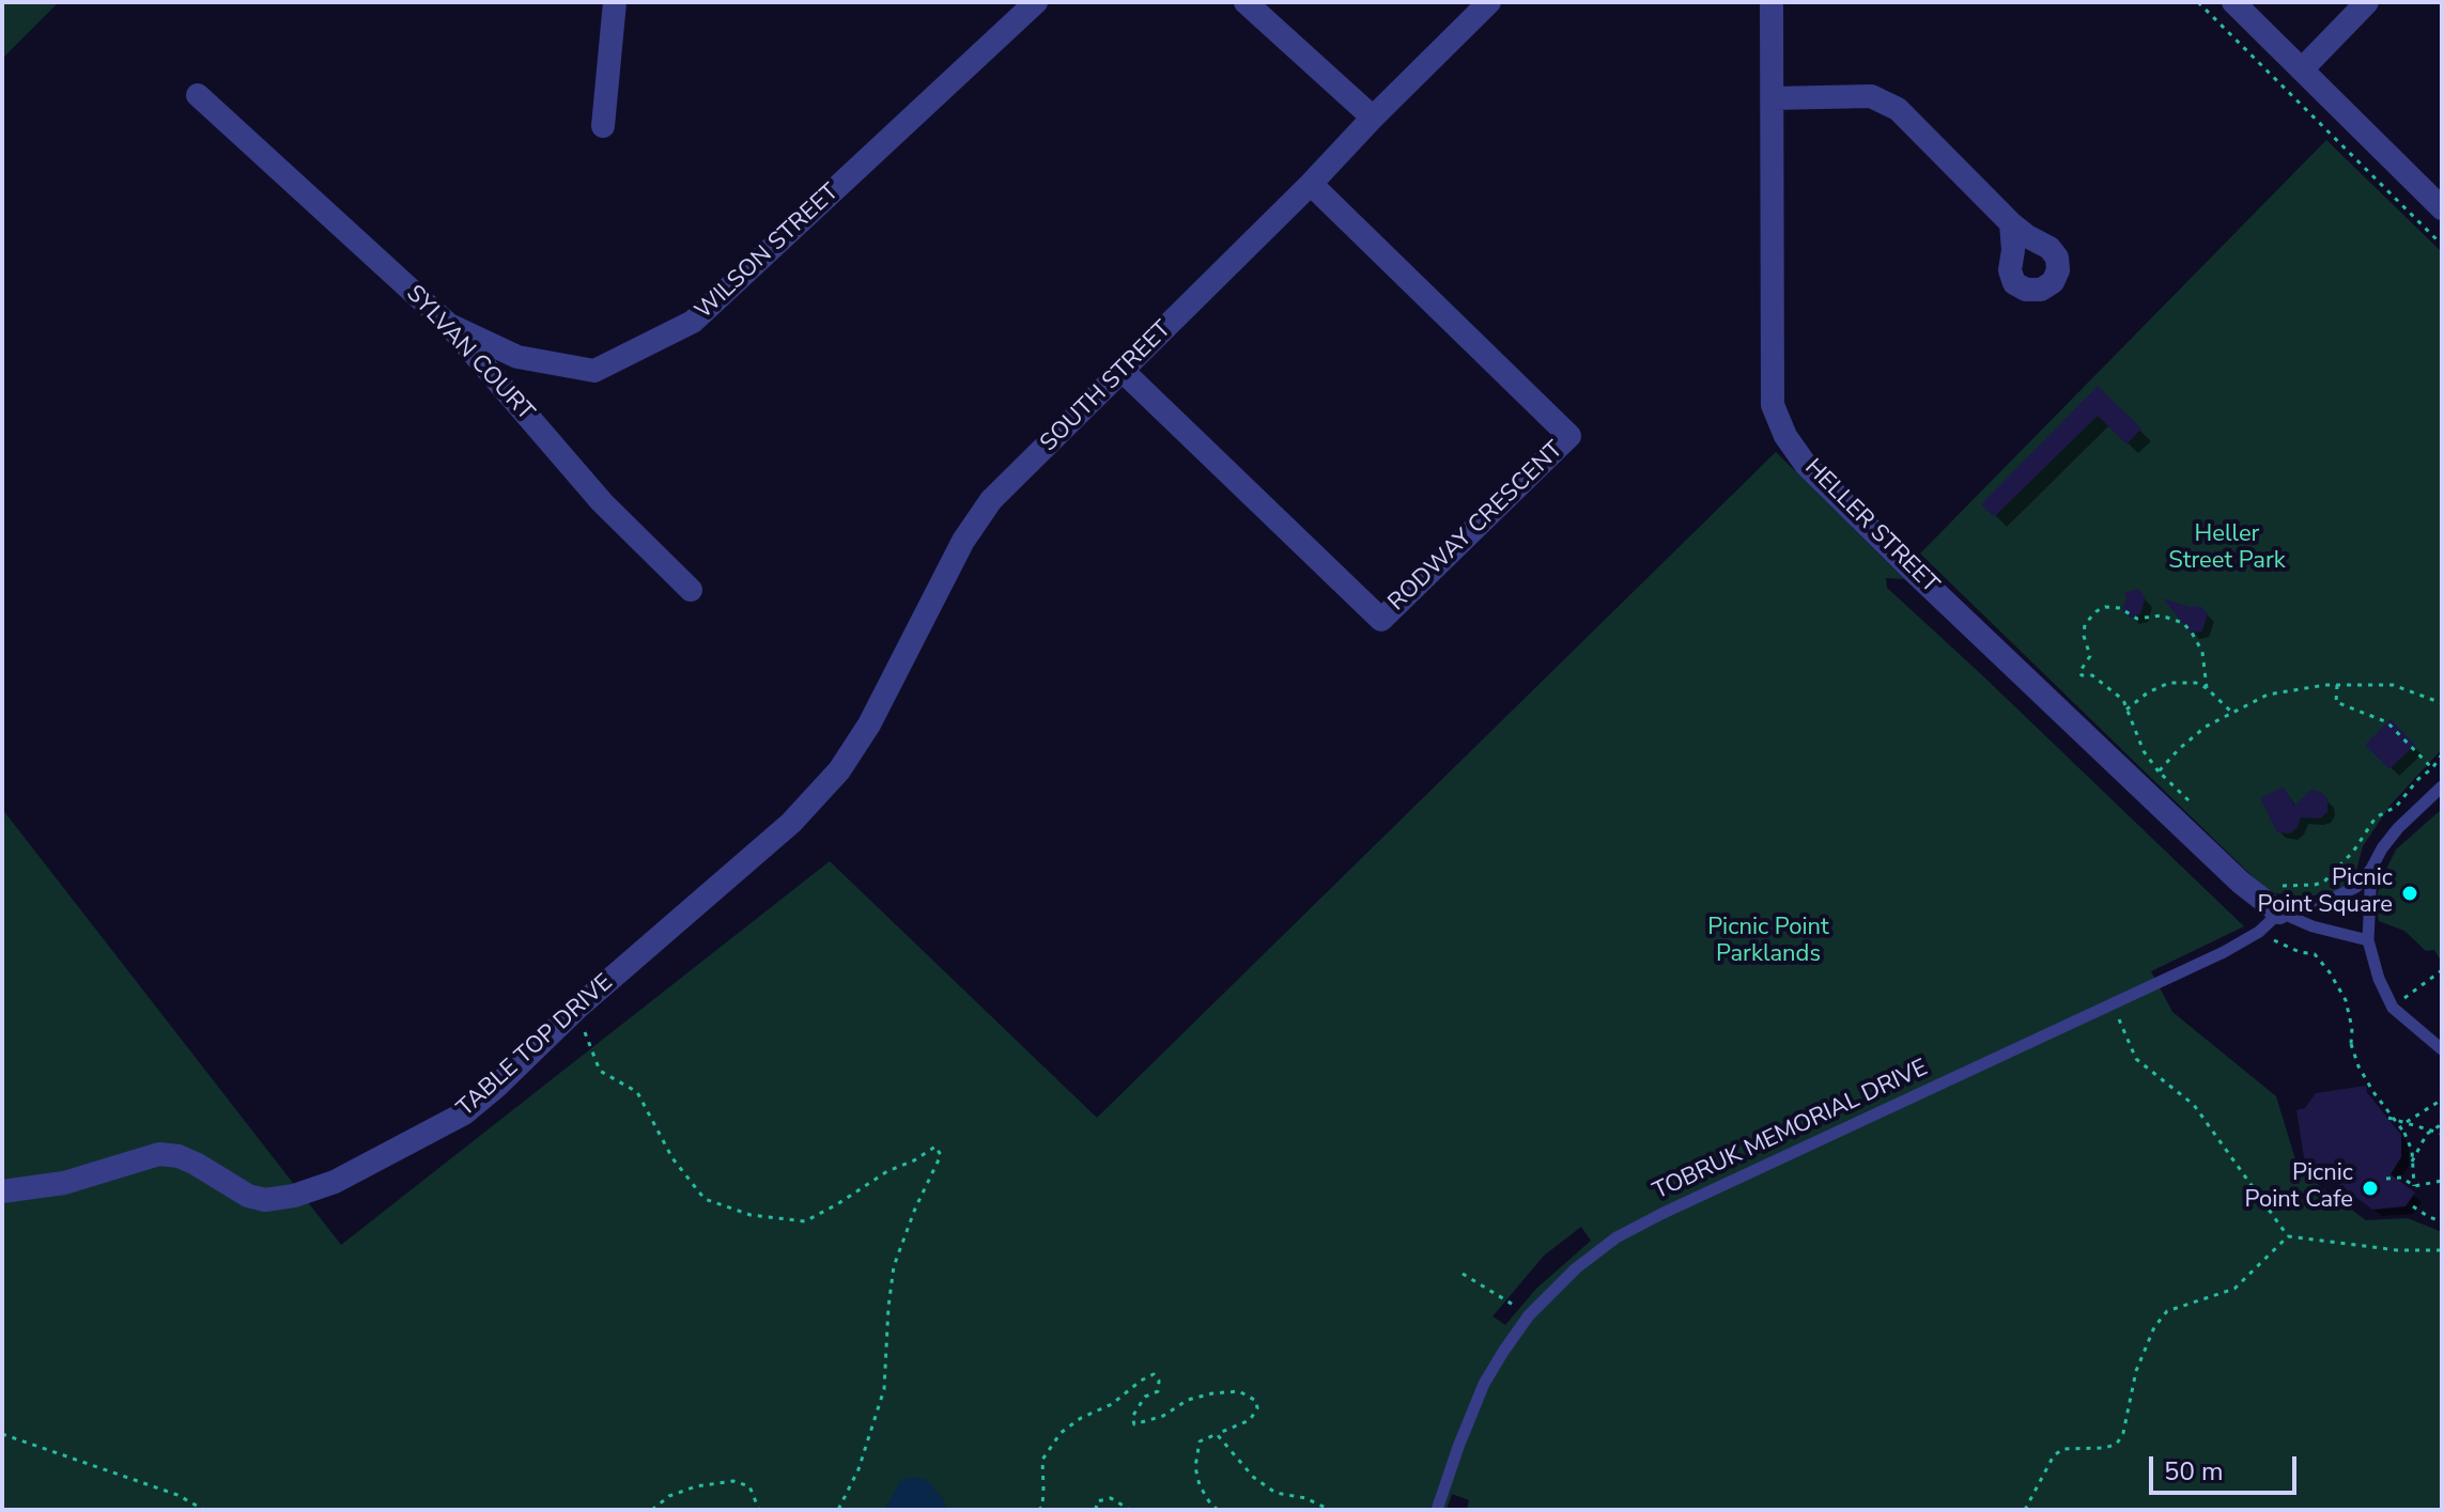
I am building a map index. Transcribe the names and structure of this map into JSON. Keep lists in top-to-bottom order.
{
  "streets": {
    "street": [
      "WILSON STREET",
      "SYLVAN COURT",
      "SOUTH STREET",
      "RODWAY CRESCENT",
      "HELLER STREET",
      "TABLE TOP DRIVE"
    ],
    "lane": ["TOBRUK MEMORIAL DRIVE"]
  },
  "crossings": [
    ["WILSON STREET", "SYLVAN COURT"],
    ["SOUTH STREET", "RODWAY CRESCENT"],
    ["SOUTH STREET", "TABLE TOP DRIVE"],
    ["HELLER STREET", "TOBRUK MEMORIAL DRIVE"]
  ],
  "parks": ["Heller Street Park", "Picnic Point Parklands"],
  "places": ["Picnic Point Square", "Picnic Point Cafe"],
  "scale_bar": "50 m"
}
